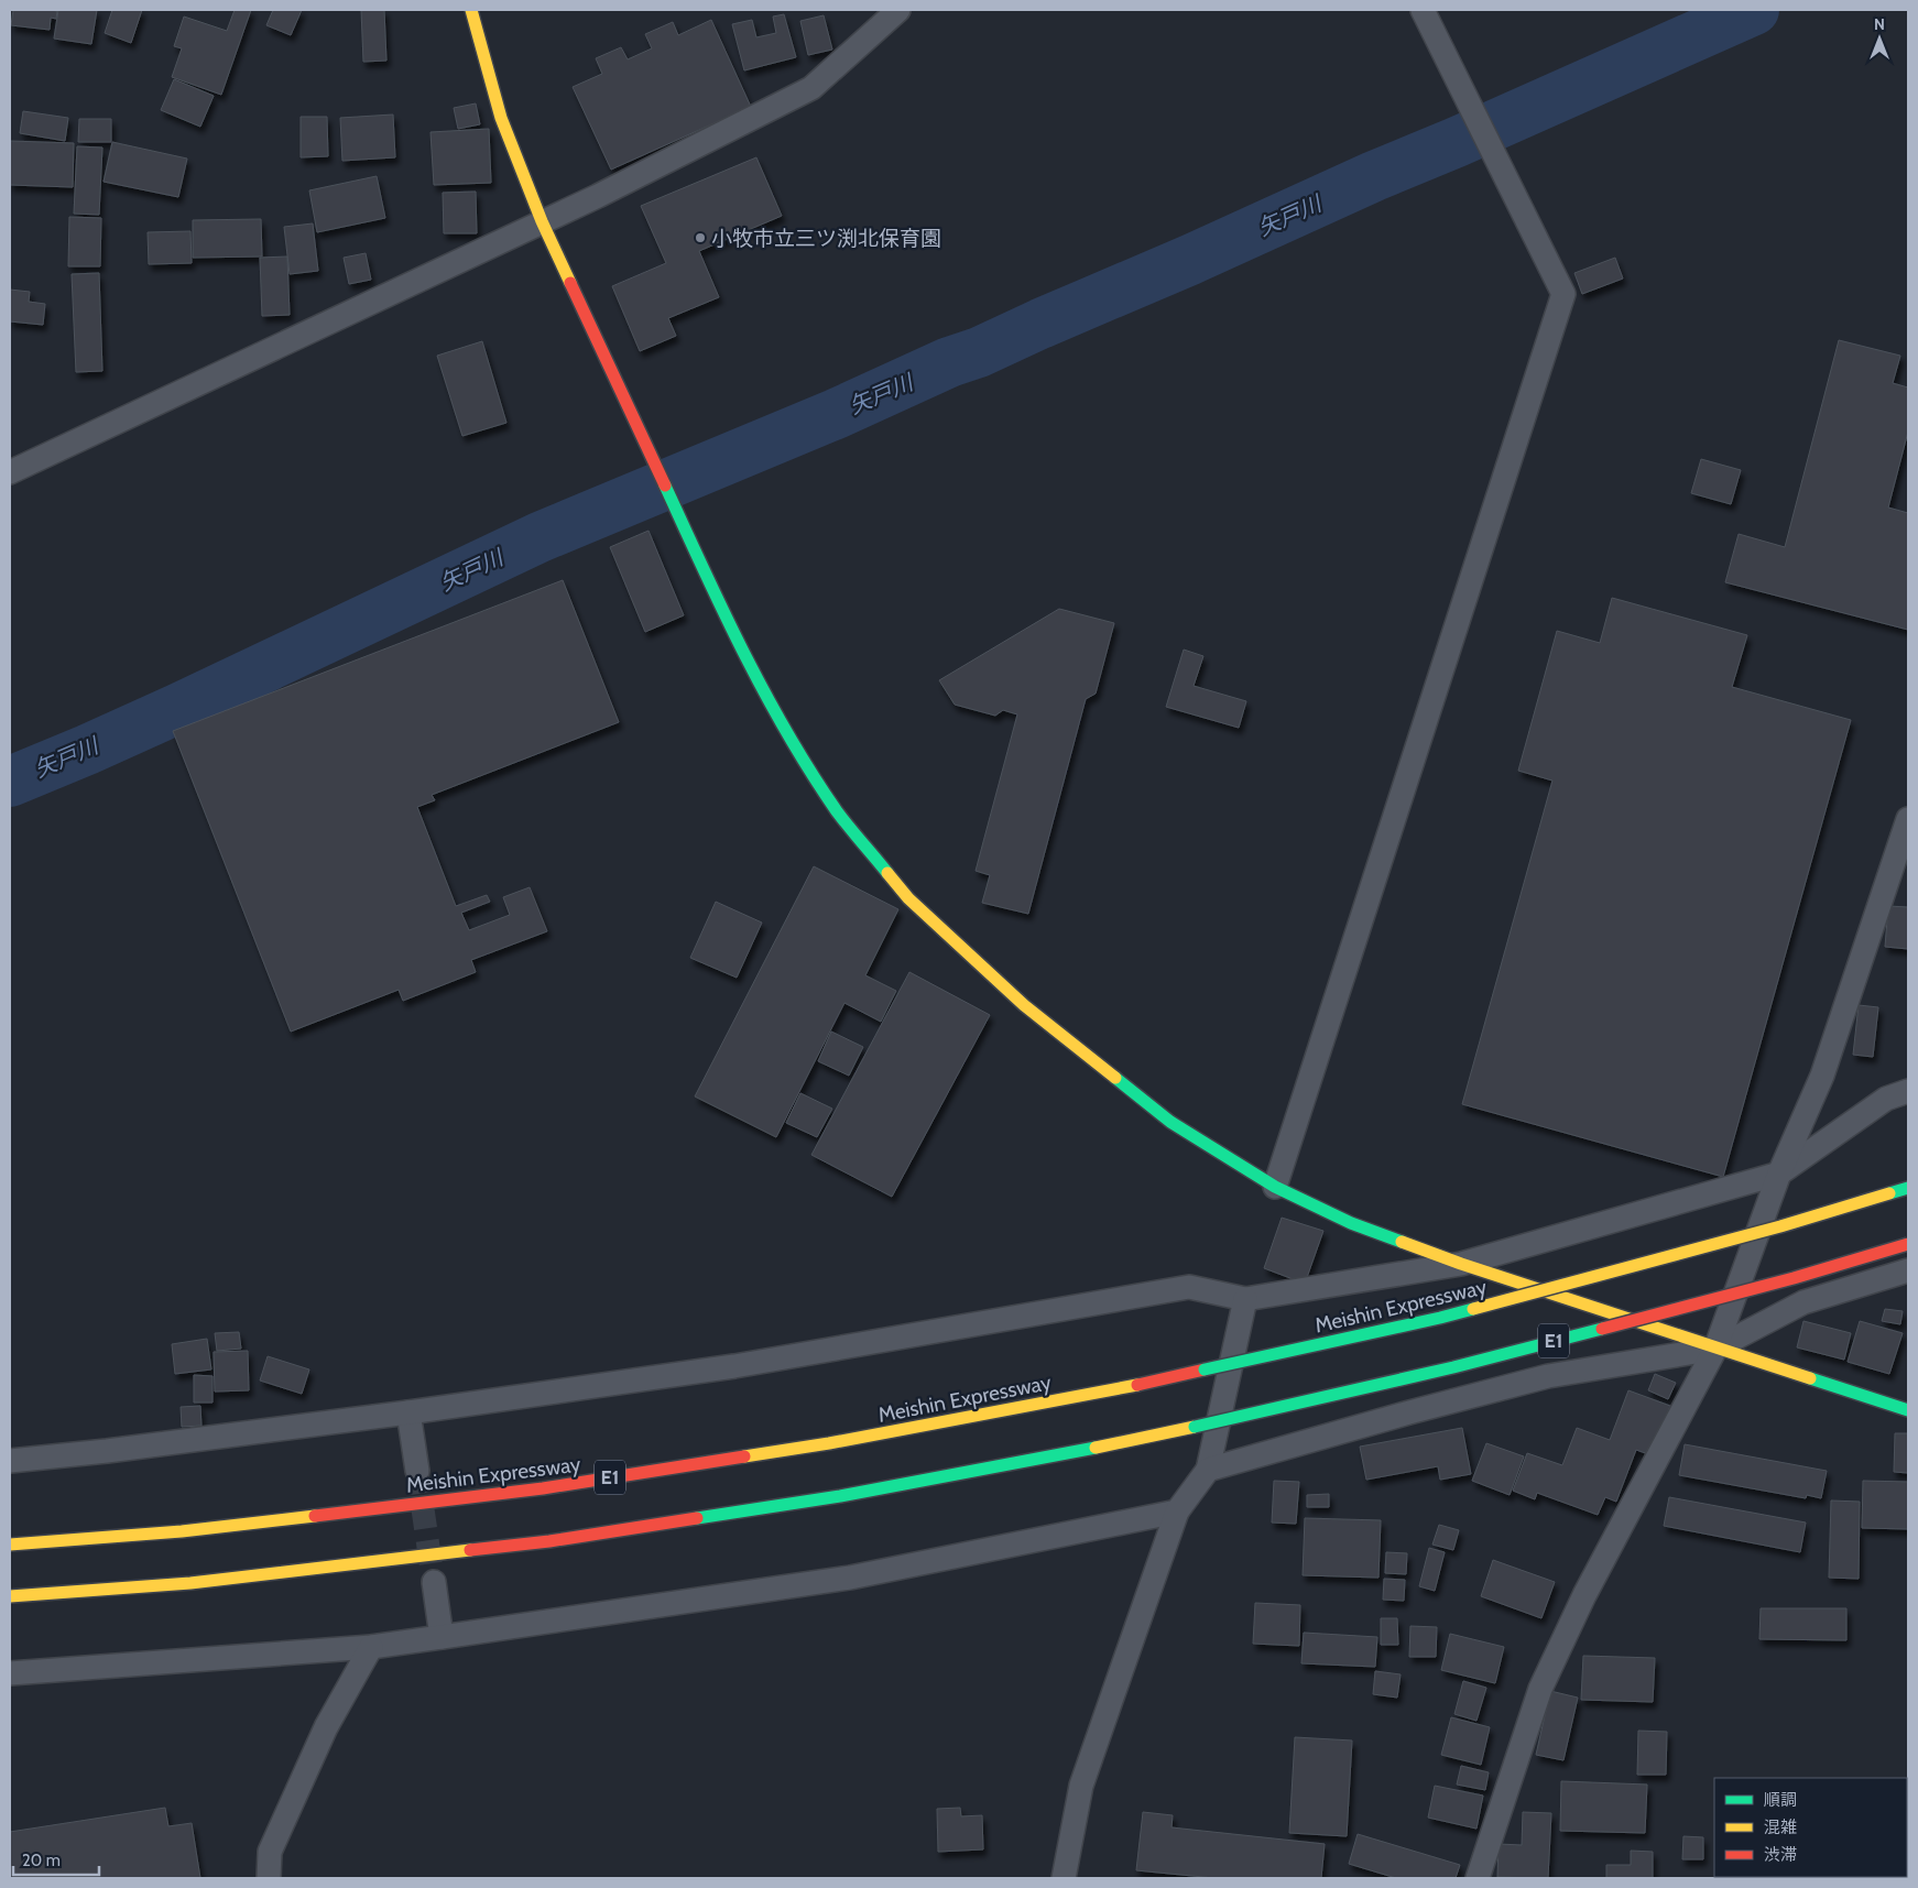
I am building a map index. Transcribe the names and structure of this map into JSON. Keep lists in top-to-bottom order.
{
  "streets": {
    "main road": ["Meishin Expressway", "E1"]
  },
  "water": ["矢戸川"],
  "places": ["小牧市立三ツ渕北保育園"],
  "legend": ["順調", "混雑", "渋滞"],
  "scale_bar": "20 m",
  "north": "top"
}
